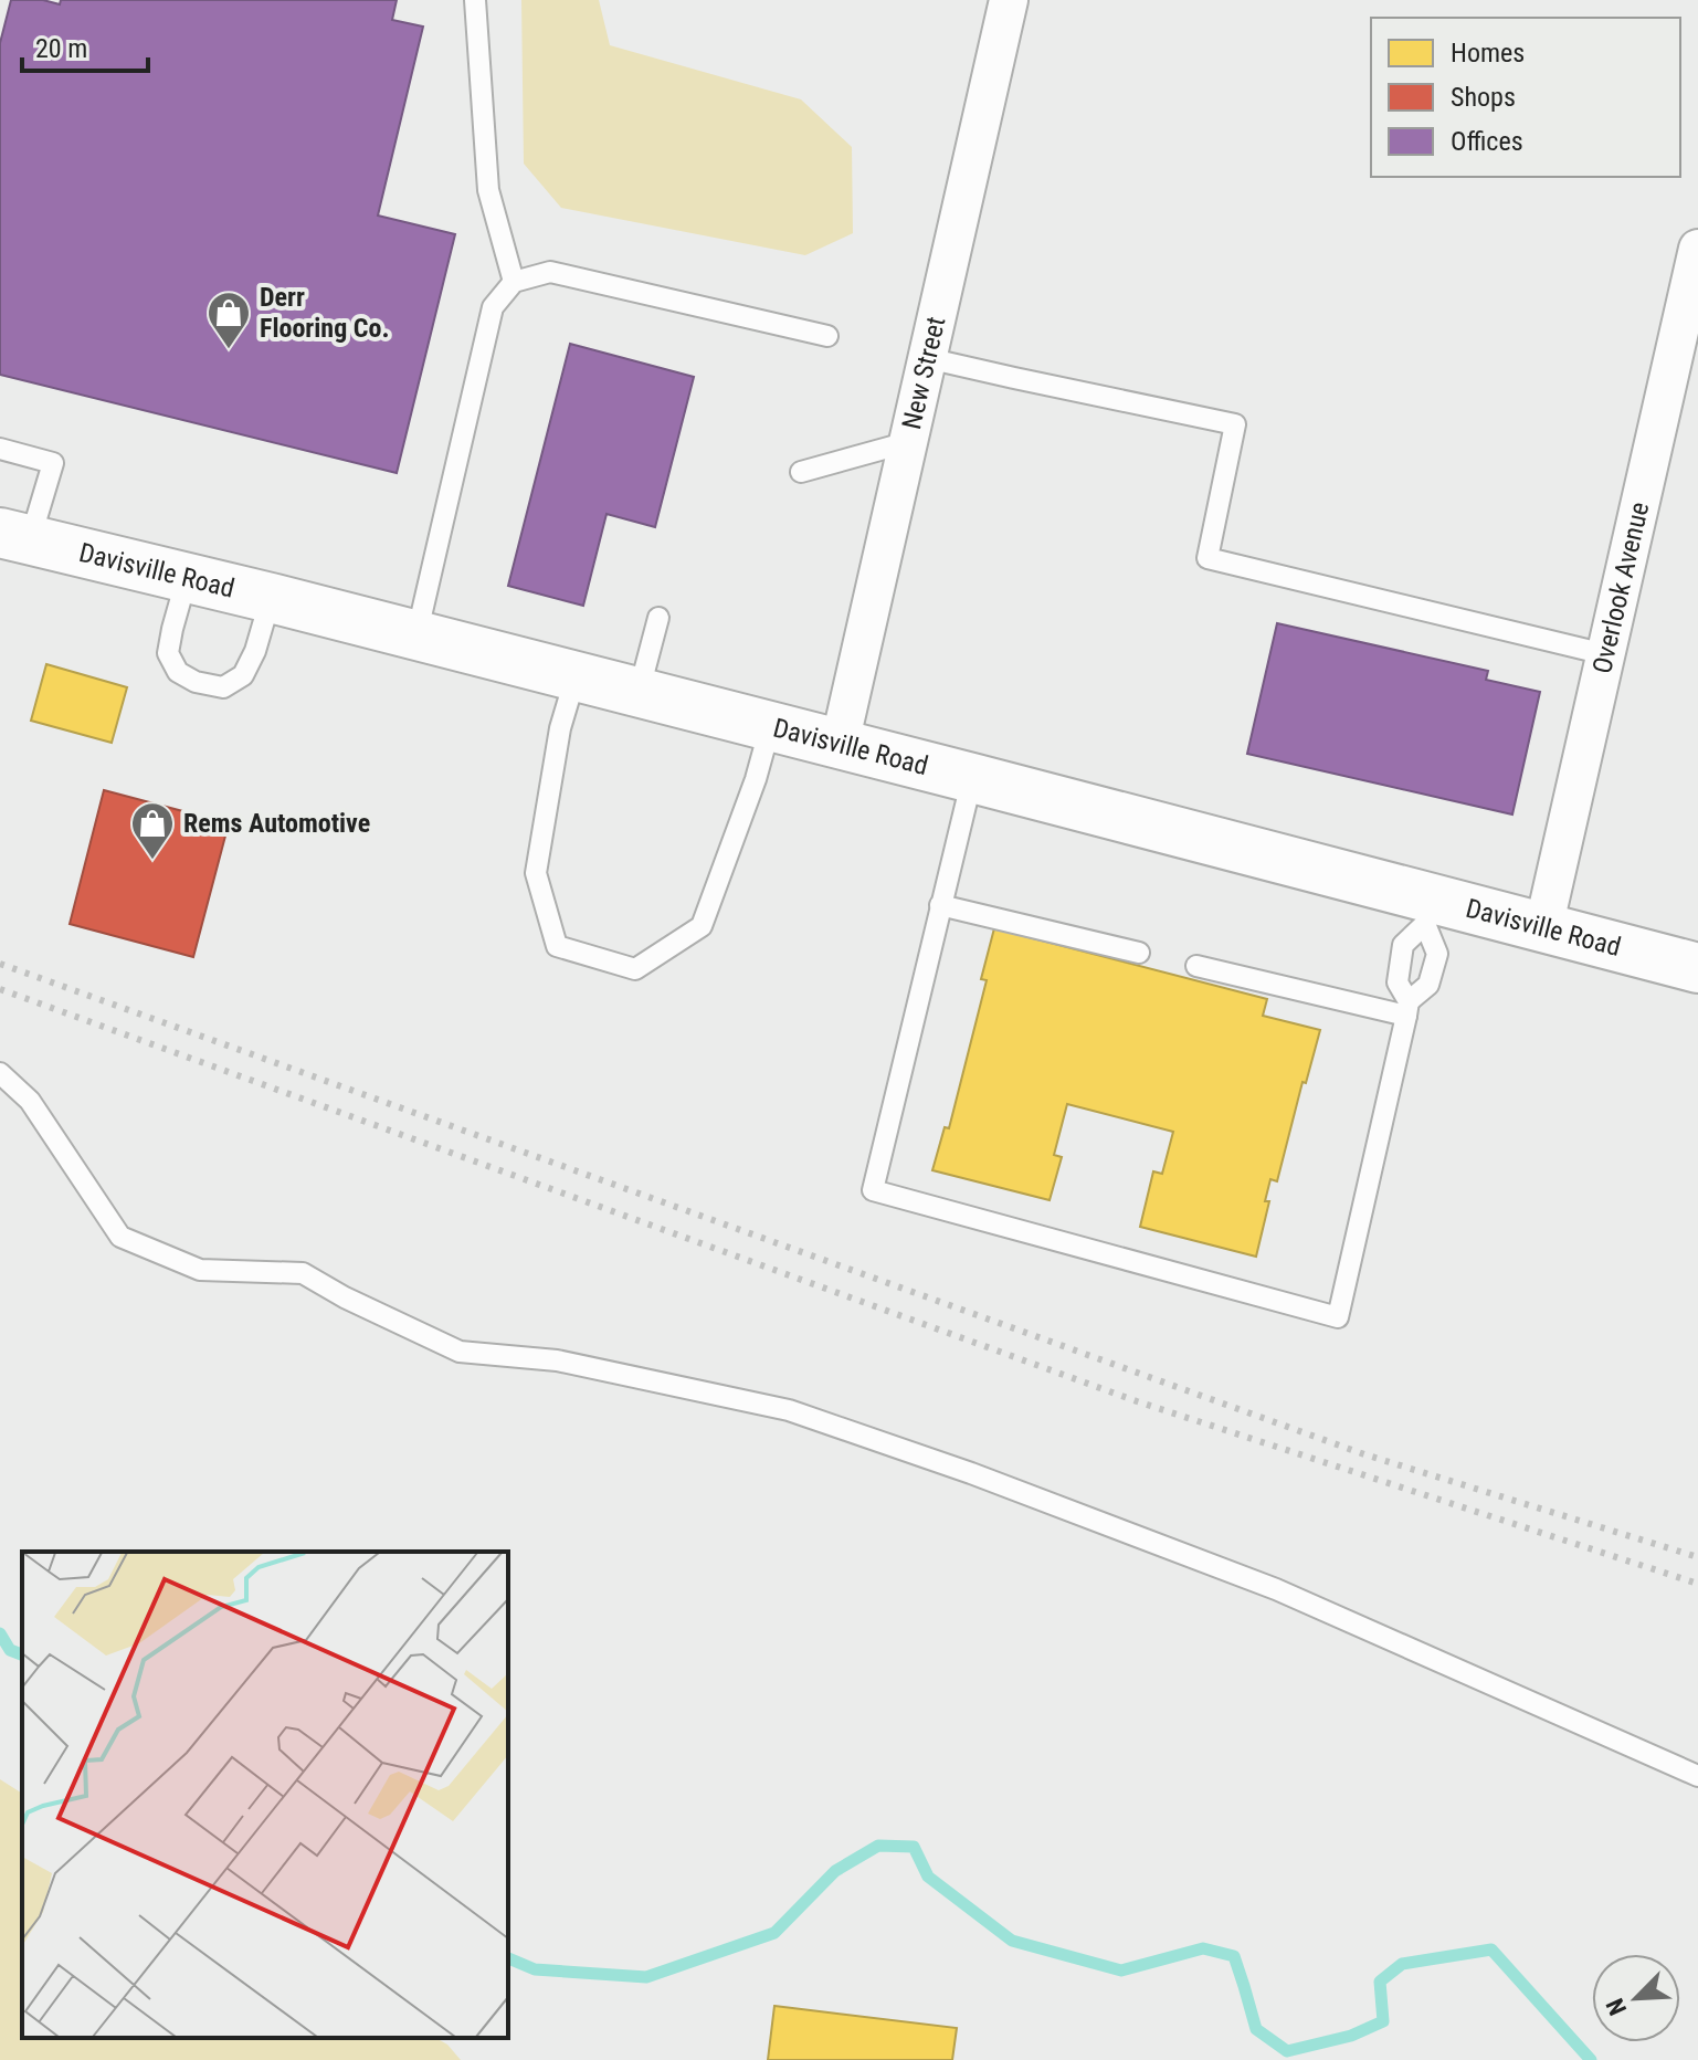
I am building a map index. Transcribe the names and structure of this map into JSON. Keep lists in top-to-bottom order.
{
  "streets": {
    "street": ["New Street", "Davisville Road", "Overlook Avenue"]
  },
  "crossings": [
    ["New Street", "Davisville Road"],
    ["Davisville Road", "Overlook Avenue"]
  ],
  "places": {
    "shop": ["Derr Flooring Co.", "Rems Automotive"]
  },
  "legend": ["Homes", "Shops", "Offices"],
  "scale_bar": "20 m",
  "north": "bottom left"
}
